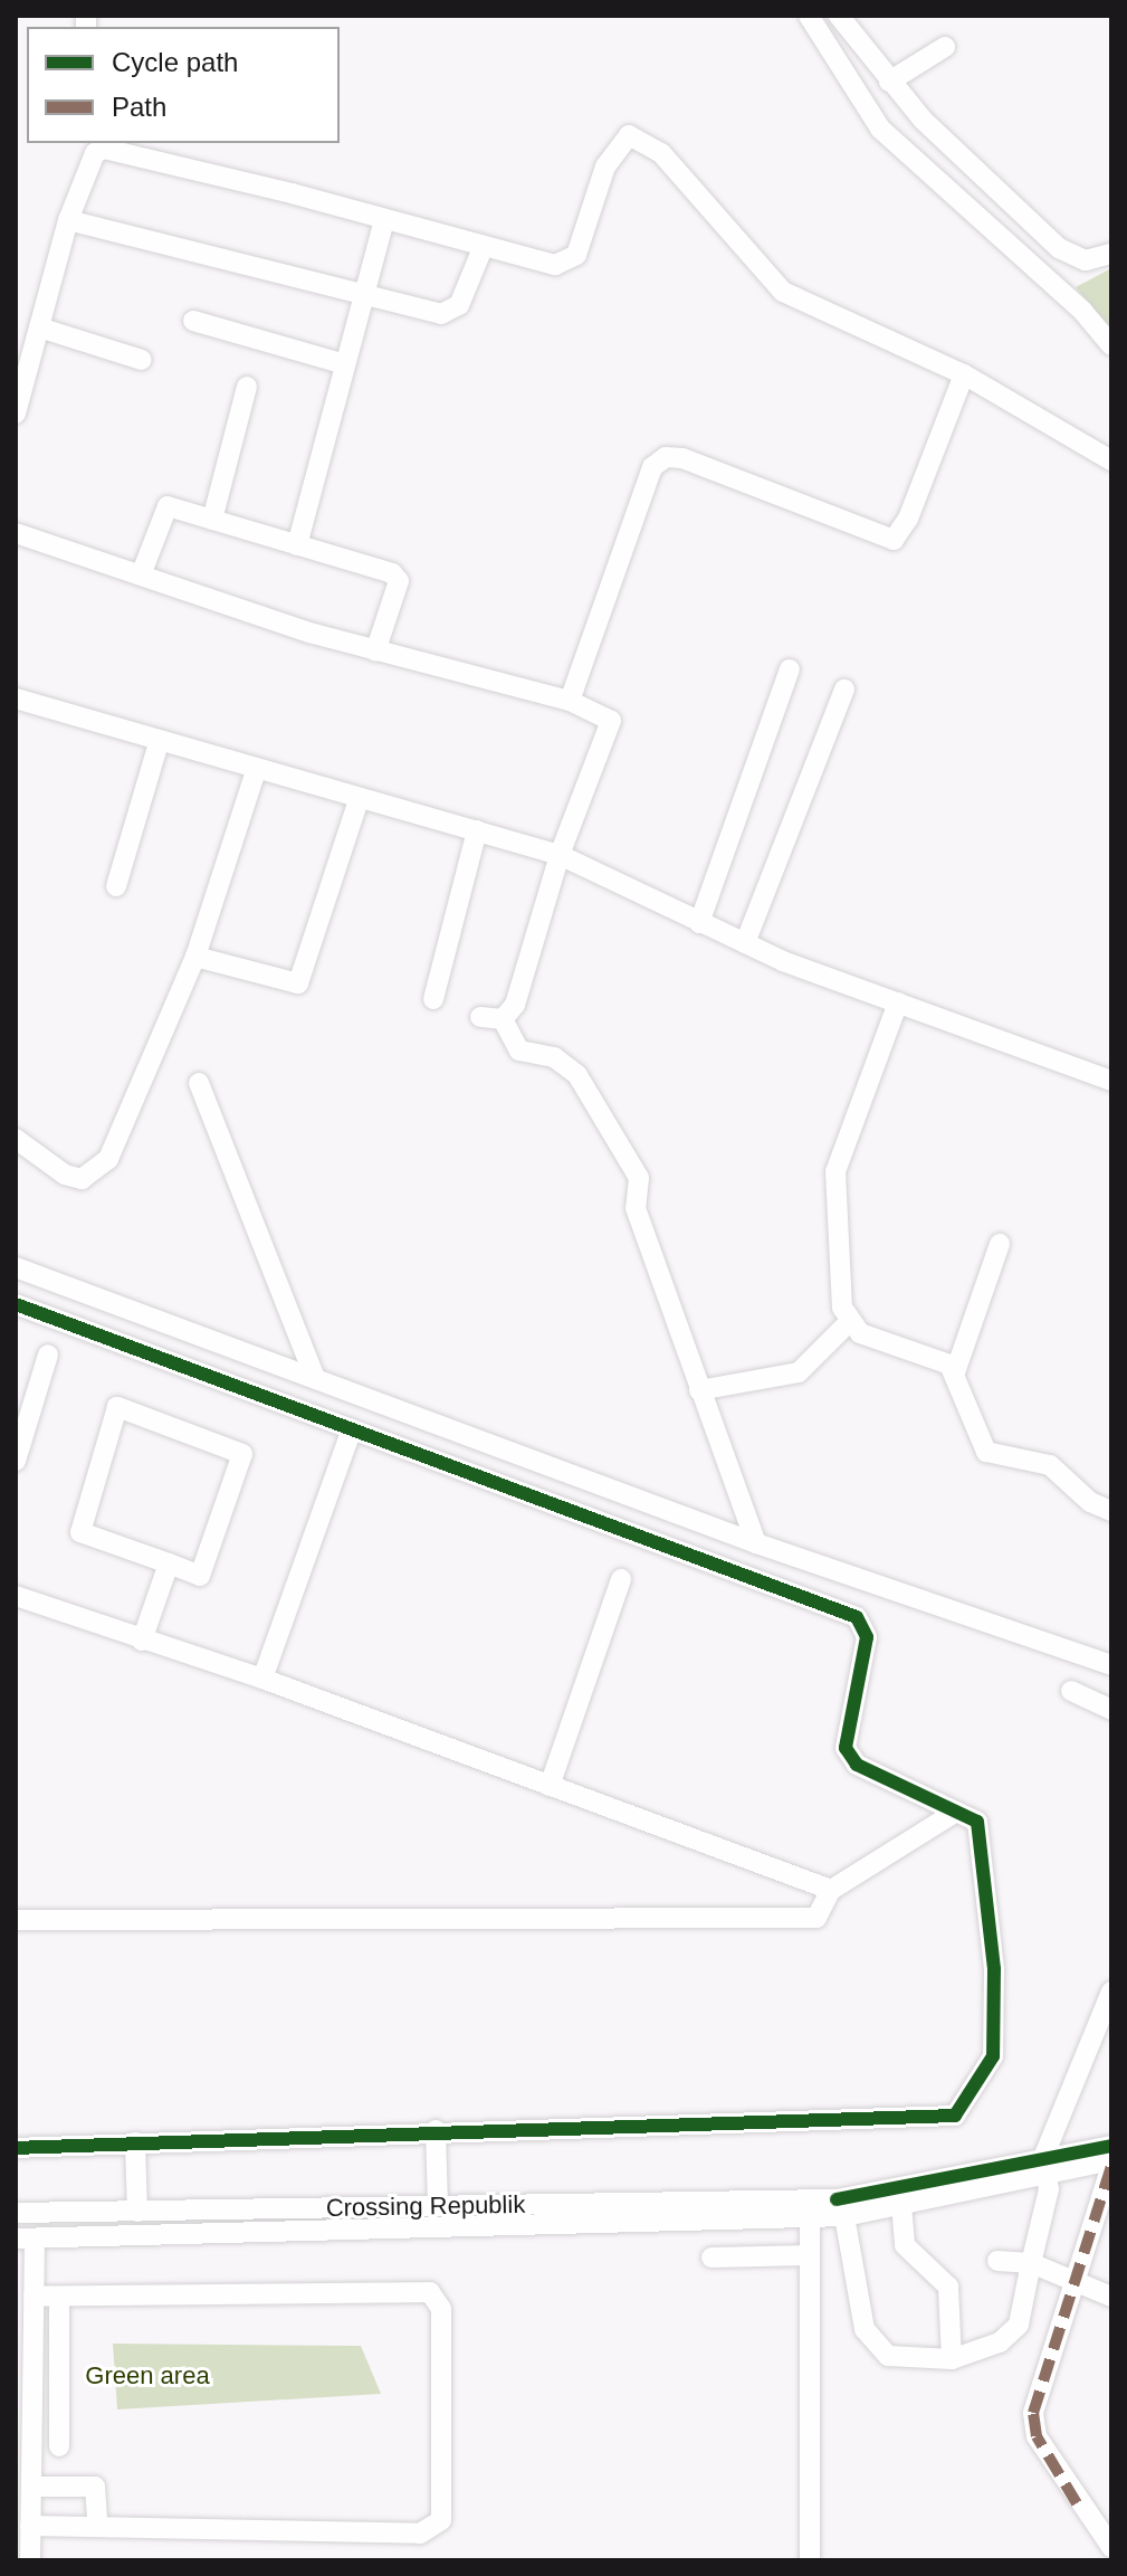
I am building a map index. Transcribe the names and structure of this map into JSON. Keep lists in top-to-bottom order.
{
  "streets": {
    "street": ["Crossing Republik"]
  },
  "parks": ["Green area"],
  "legend": ["Cycle path", "Path"]
}
